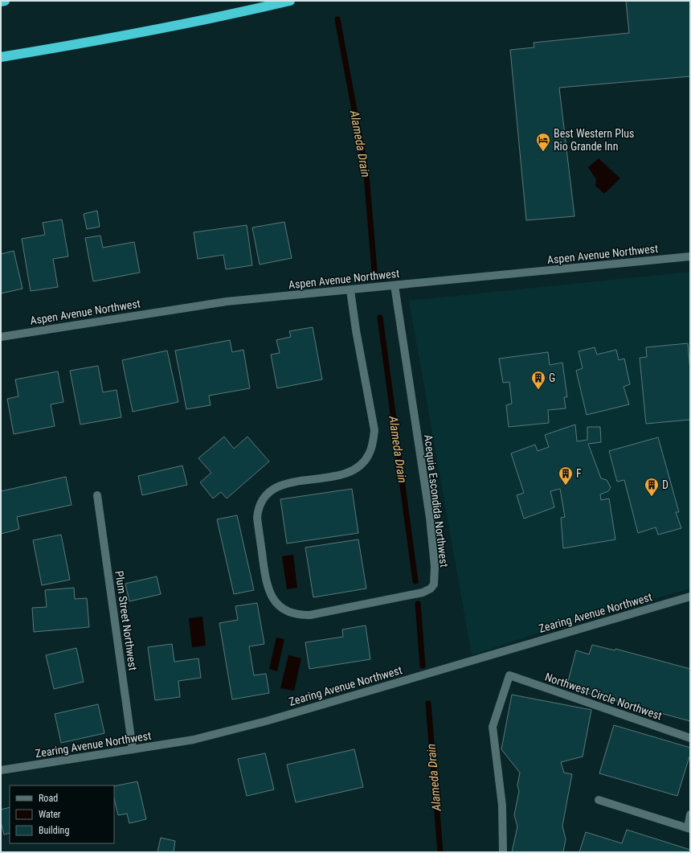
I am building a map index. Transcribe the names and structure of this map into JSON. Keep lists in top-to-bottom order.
{
  "streets": {
    "street": [
      "Aspen Avenue Northwest",
      "Acequia Escondida Northwest",
      "Zearing Avenue Northwest",
      "Plum Street Northwest",
      "Northwest Circle Northwest"
    ]
  },
  "crossings": [
    ["Aspen Avenue Northwest", "Acequia Escondida Northwest"],
    ["Zearing Avenue Northwest", "Plum Street Northwest"]
  ],
  "water": ["Alameda Drain"],
  "places": {
    "hotel": ["Best Western Plus Rio Grande Inn"],
    "building": ["G", "F", "D"]
  },
  "legend": ["Road", "Water", "Building"]
}
